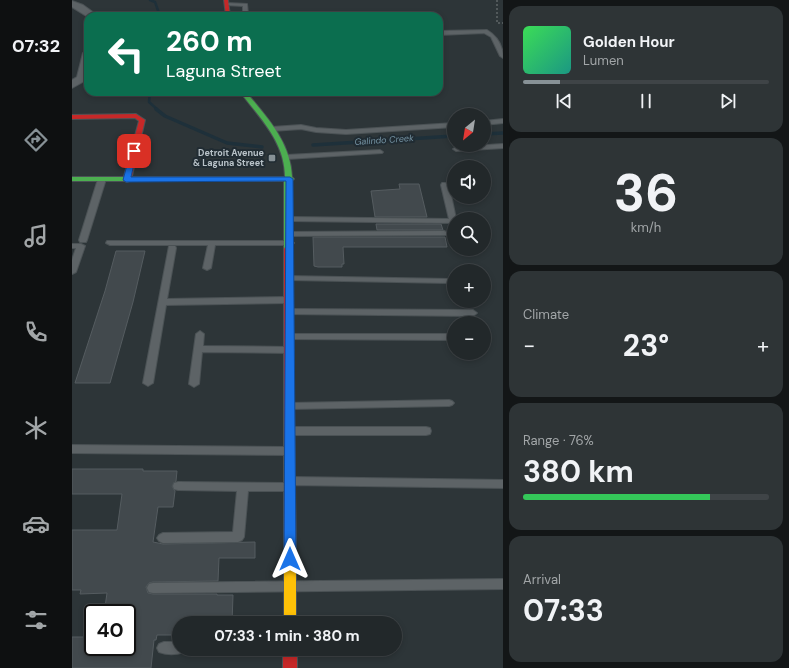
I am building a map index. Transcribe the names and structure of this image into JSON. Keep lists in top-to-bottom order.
{
  "water": ["Galindo Creek"],
  "places": {
    "transit": ["Detroit Avenue & Laguna Street"]
  },
  "north": "bottom left",
  "page": {
    "tabs": "07:32",
    "turn": ["260 m", "Laguna Street"],
    "song": ["Golden Hour", "Lumen"],
    "map_buttons": ["+", "−"],
    "tile": [
      ["36", "km/h"],
      "Climate",
      ["Range · 76%", "380 km"],
      ["Arrival", "07:33"]
    ],
    "heat": ["−", "23°", "+"],
    "limit": "40",
    "trip": "07:33 · 1 min · 380 m"
  }
}
